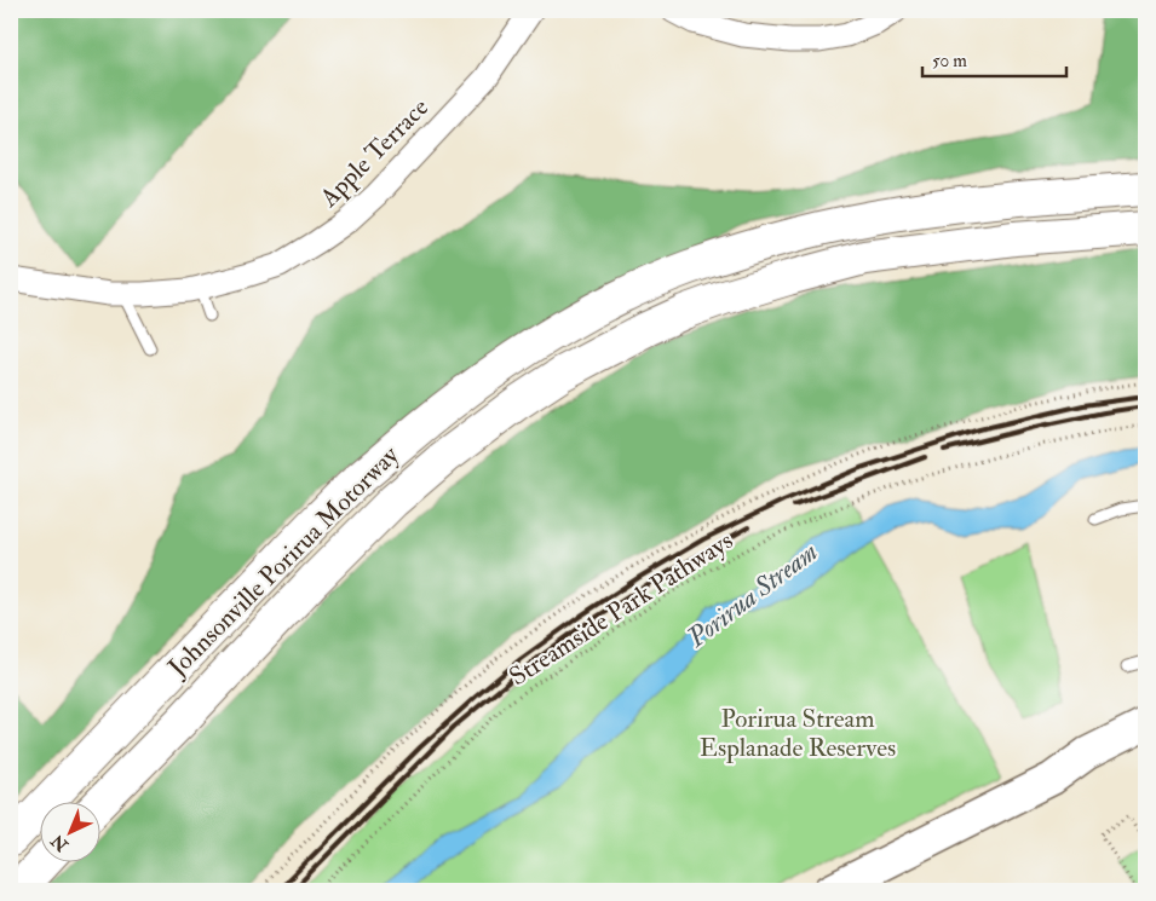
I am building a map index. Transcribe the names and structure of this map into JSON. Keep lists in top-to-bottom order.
{
  "streets": {
    "highway": ["Johnsonville Porirua Motorway"],
    "street": ["Apple Terrace"],
    "path": ["Streamside Park Pathways"]
  },
  "water": ["Porirua Stream"],
  "parks": ["Porirua Stream Esplanade Reserves"],
  "scale_bar": "50 m",
  "north": "bottom left"
}
